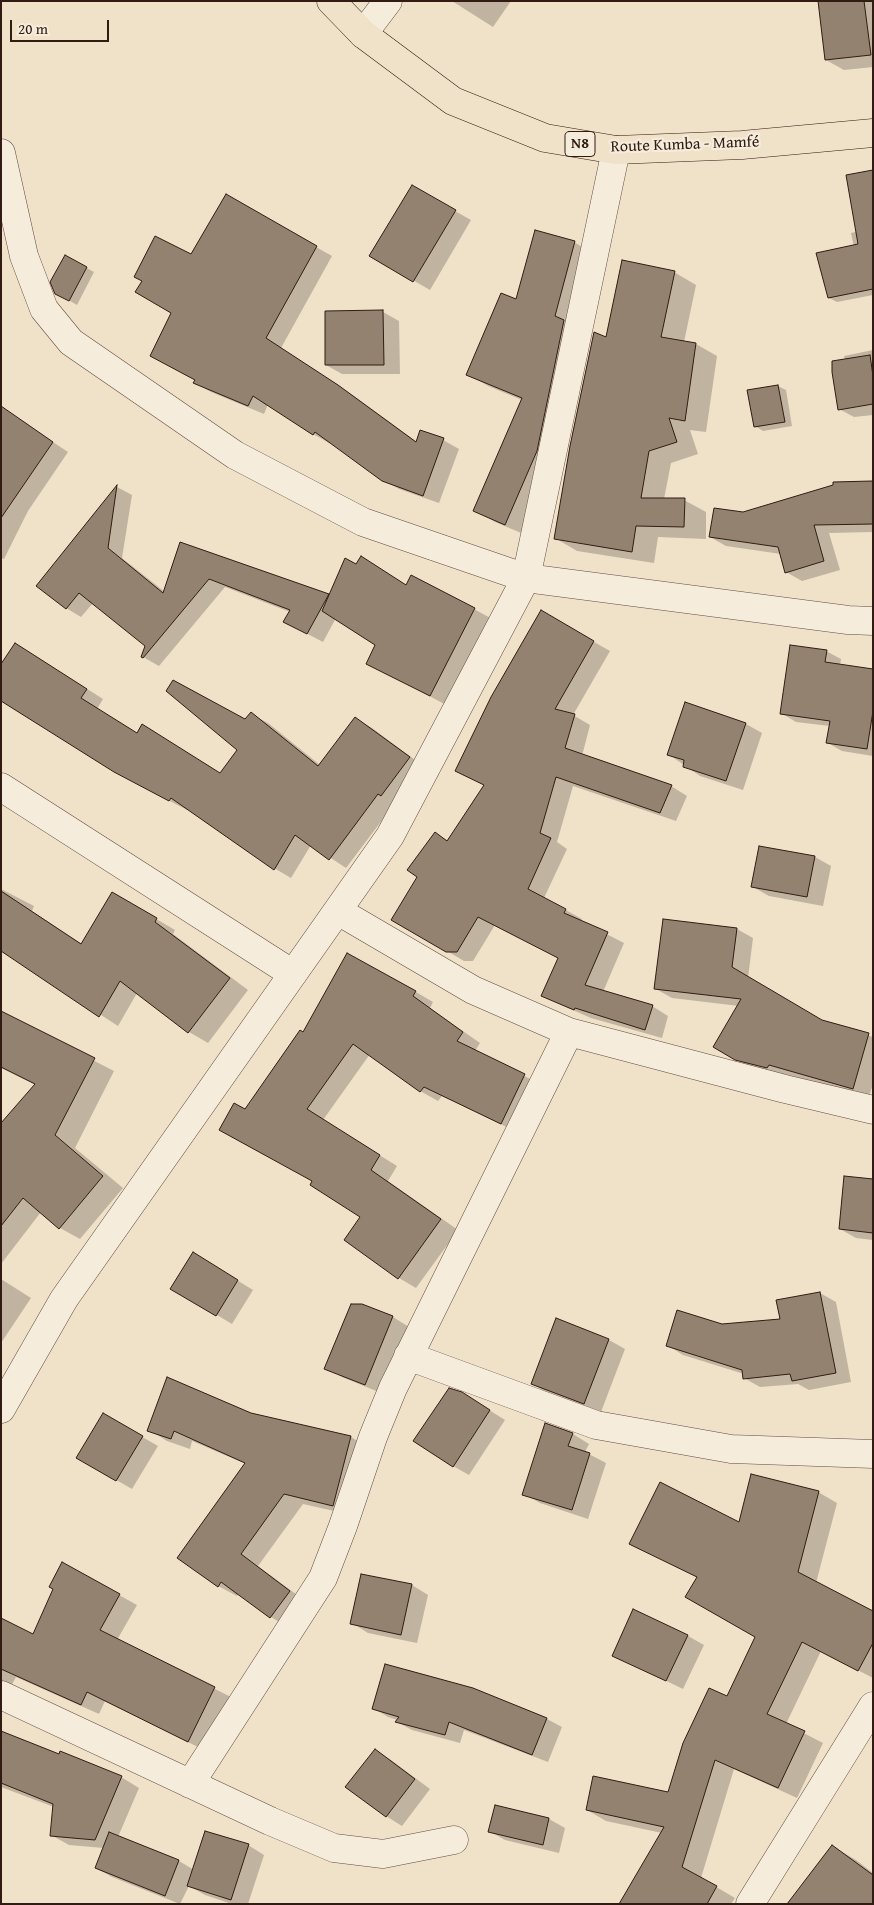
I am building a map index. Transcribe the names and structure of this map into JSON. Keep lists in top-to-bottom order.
{
  "streets": {
    "highway": ["N8", "Route Kumba - Mamfé"]
  },
  "scale_bar": "20 m"
}
